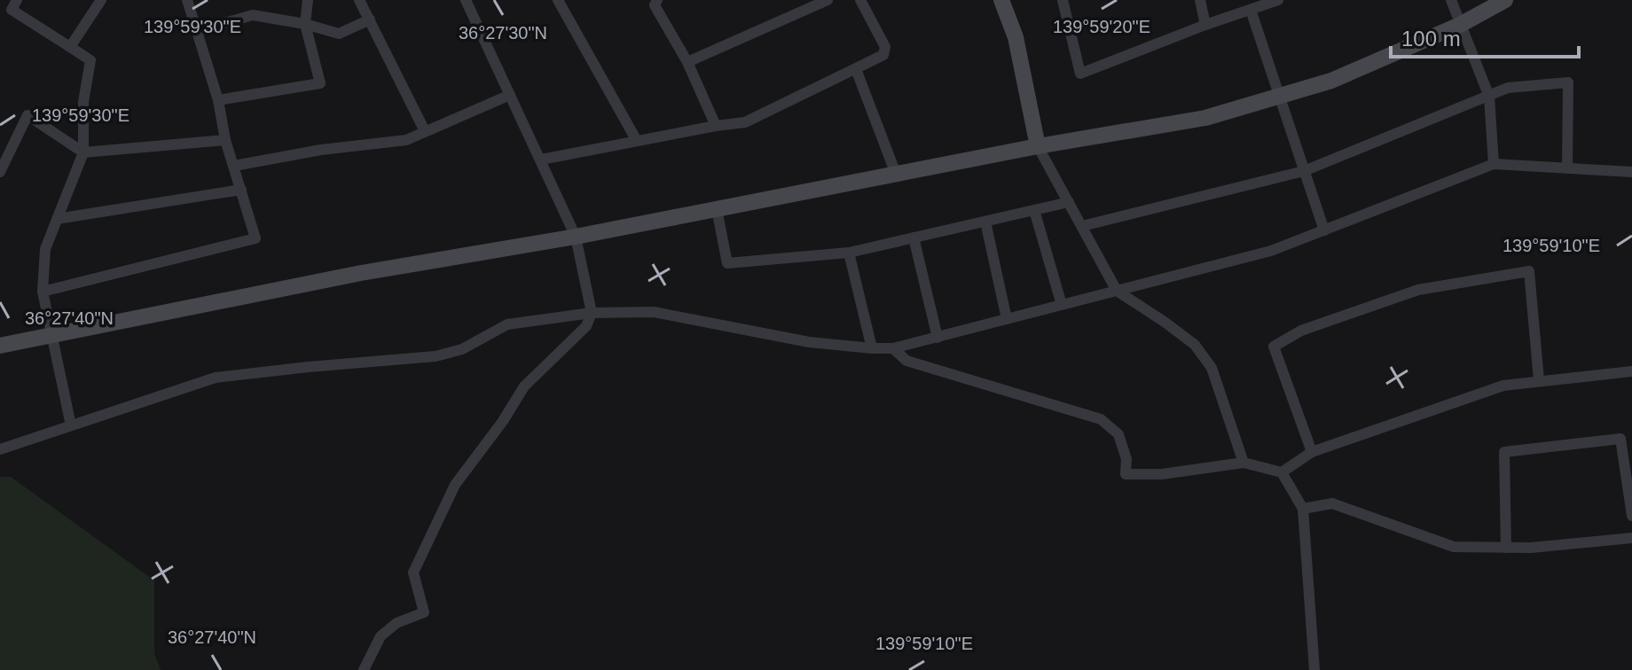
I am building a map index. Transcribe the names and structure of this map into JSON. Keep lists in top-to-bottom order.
{
  "scale_bar": "100 m",
  "coordinates": [
    "139°59'30\"E",
    "139°59'20\"E",
    "36°27'30\"N",
    "139°59'10\"E",
    "36°27'40\"N"
  ]
}
